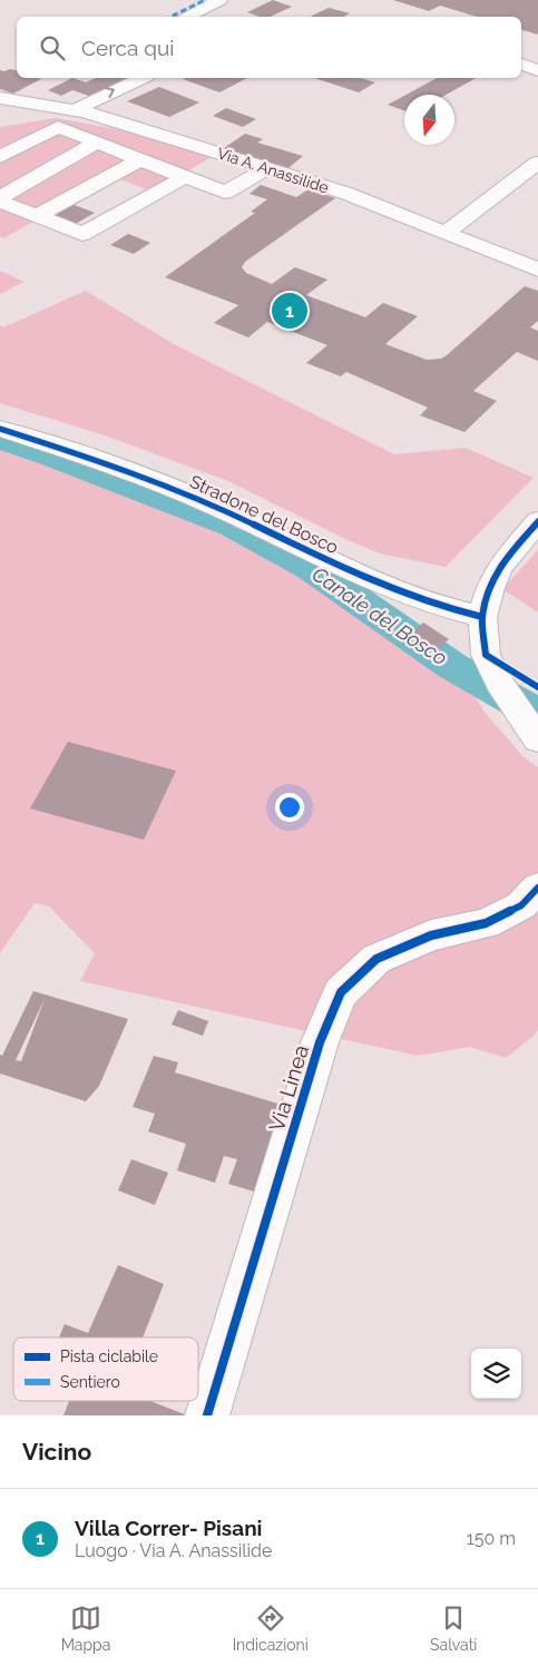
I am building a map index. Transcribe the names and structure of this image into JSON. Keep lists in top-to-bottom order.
{
  "streets": {
    "street": ["Via A. Anassilide", "Stradone del Bosco", "Via Linea"]
  },
  "water": ["Canale del Bosco"],
  "legend": ["Pista ciclabile", "Sentiero"],
  "north": "bottom",
  "page": {
    "search": "Cerca qui",
    "pins": "1",
    "heading": "Vicino",
    "list": [
      {
        "mark": "1",
        "name": "Villa Correr- Pisani",
        "note": "Luogo · Via A. Anassilide",
        "value": "150 m"
      }
    ],
    "nav": ["Mappa", "Indicazioni", "Salvati"]
  }
}
